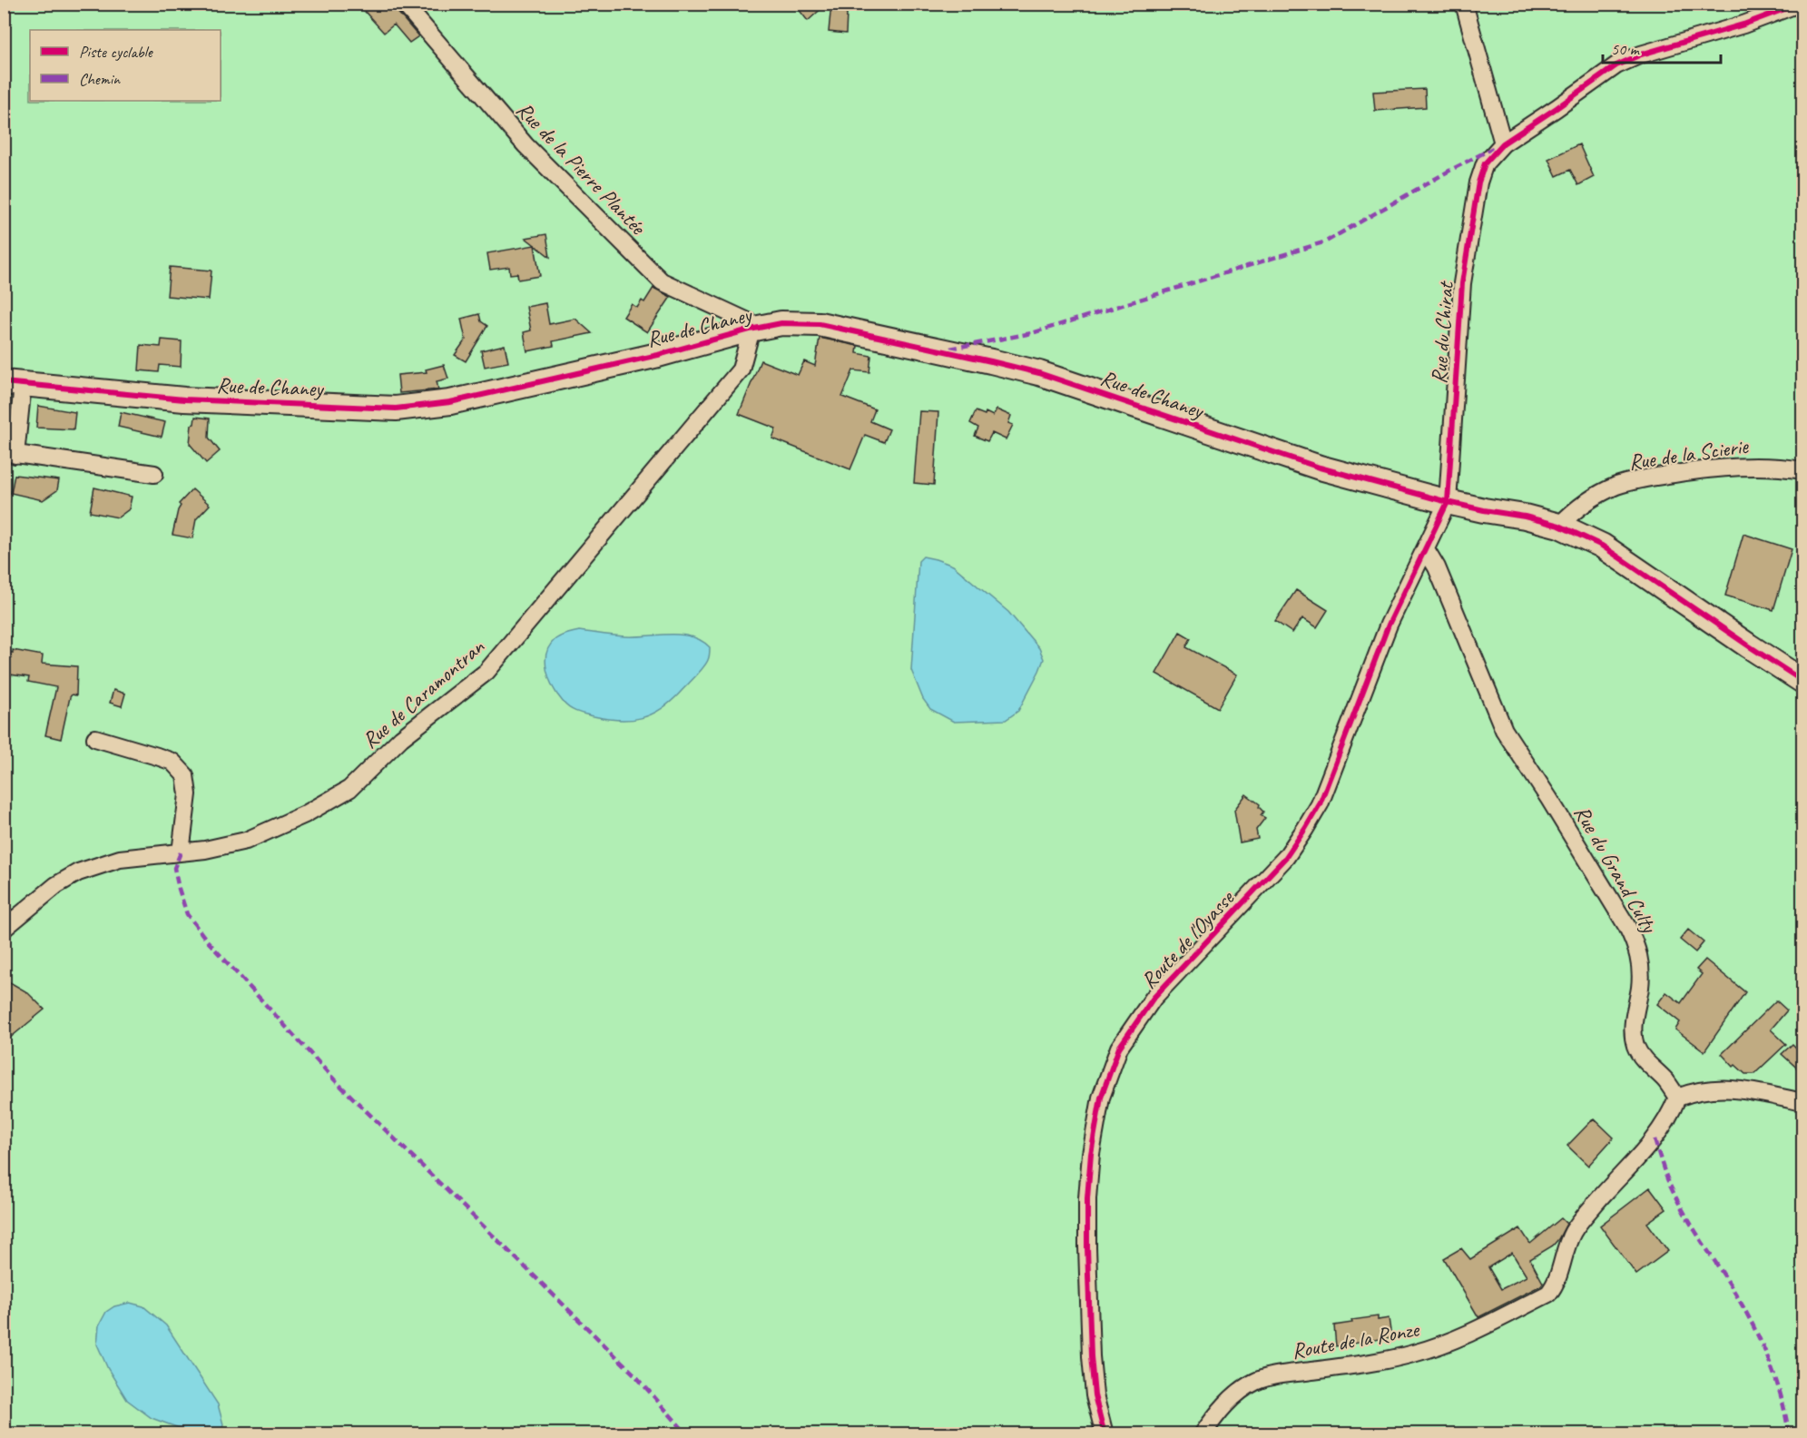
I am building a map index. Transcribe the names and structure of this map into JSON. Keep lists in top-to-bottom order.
{
  "streets": {
    "street": [
      "Rue de la Pierre Plantée",
      "Rue de Chaney",
      "Rue du Chirat",
      "Rue de la Scierie",
      "Rue de Caramontran",
      "Rue du Grand Culty",
      "Route de l'Oyasse",
      "Route de la Ronze"
    ]
  },
  "crossings": [
    ["Rue de la Pierre Plantée", "Rue de Chaney"],
    ["Rue de la Pierre Plantée", "Rue de Caramontran"],
    ["Rue de Chaney", "Rue du Chirat"],
    ["Rue de Chaney", "Rue de la Scierie"],
    ["Rue de Chaney", "Rue de Caramontran"],
    ["Rue de Chaney", "Route de l'Oyasse"],
    ["Rue du Chirat", "Route de l'Oyasse"],
    ["Rue du Grand Culty", "Route de l'Oyasse"],
    ["Rue du Grand Culty", "Route de la Ronze"]
  ],
  "legend": ["Piste cyclable", "Chemin"],
  "scale_bar": "50 m"
}
